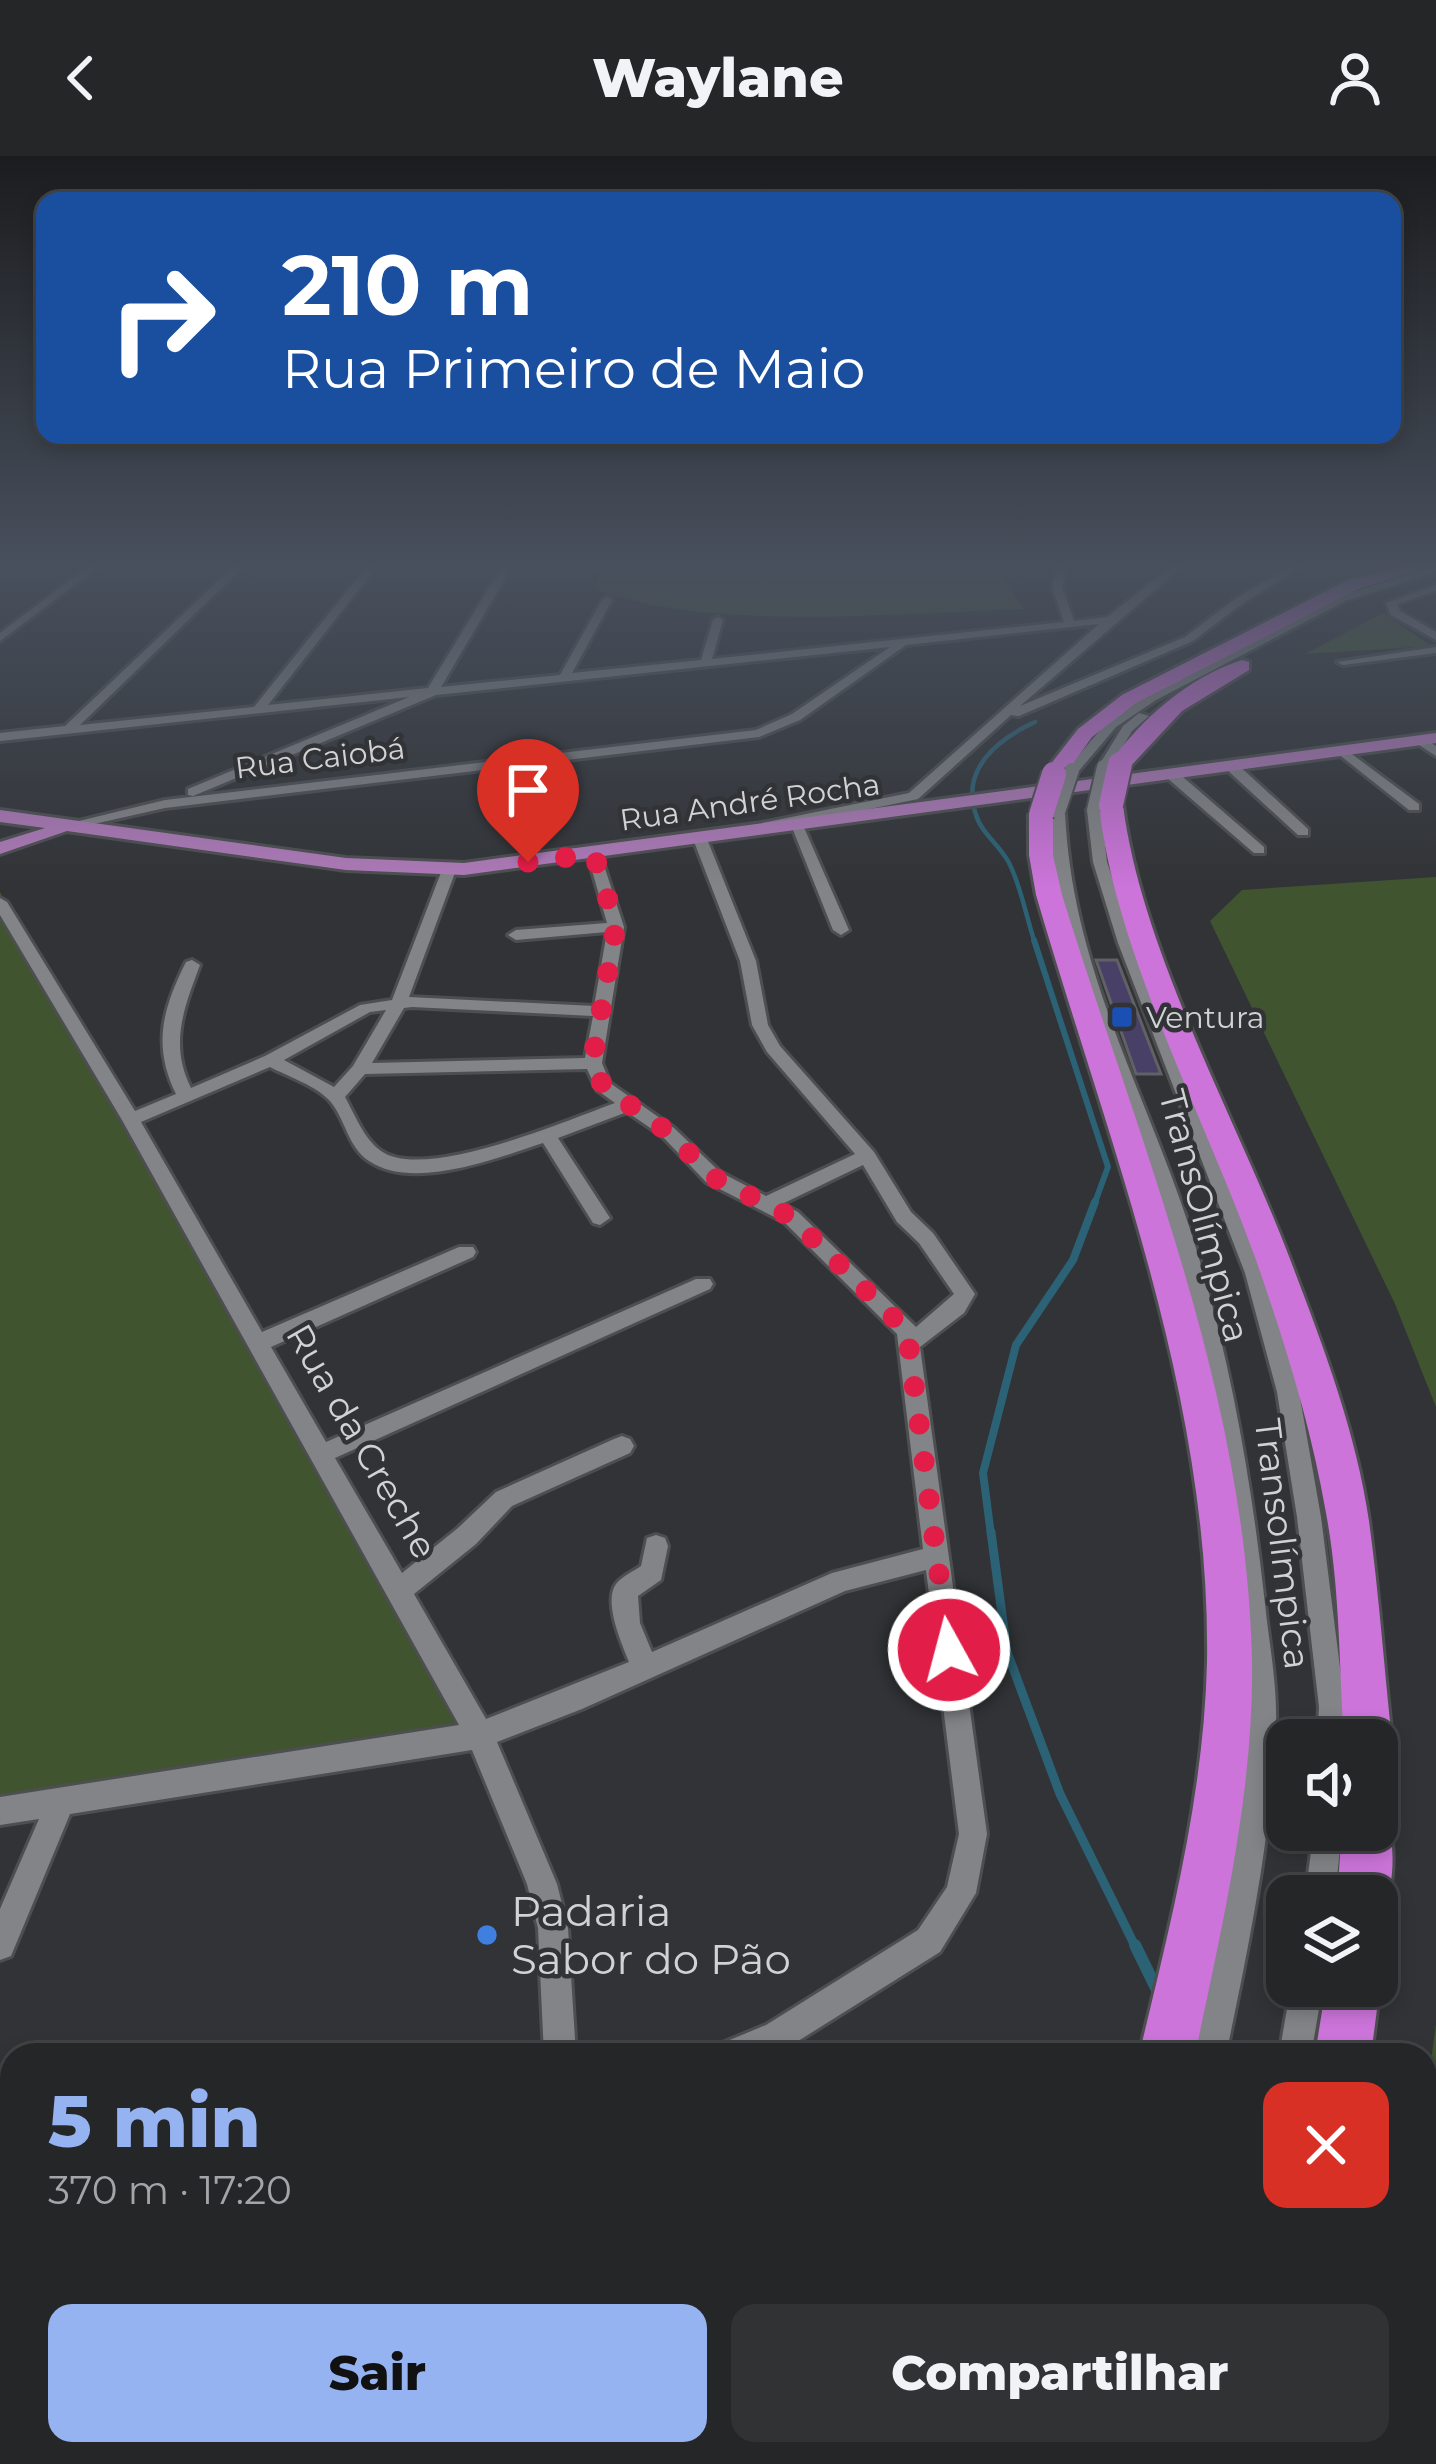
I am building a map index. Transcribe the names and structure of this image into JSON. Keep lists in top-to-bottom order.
{
  "streets": {
    "highway": ["TransOlímpica"],
    "main road": ["Rua André Rocha"],
    "street": ["Rua Caiobá", "Rua da Creche", "Transolímpica"]
  },
  "crossings": [
    ["Rua Caiobá", "Rua André Rocha"],
    ["TransOlímpica", "Transolímpica"]
  ],
  "places": {
    "transit": ["Ventura"],
    "other": ["Padaria Sabor do Pão"]
  },
  "page": {
    "header": "Waylane",
    "turn": ["210 m", "Rua Primeiro de Maio"],
    "heading": ["5 min", "370 m · 17:20"],
    "buttons": ["Sair", "Compartilhar"]
  }
}
